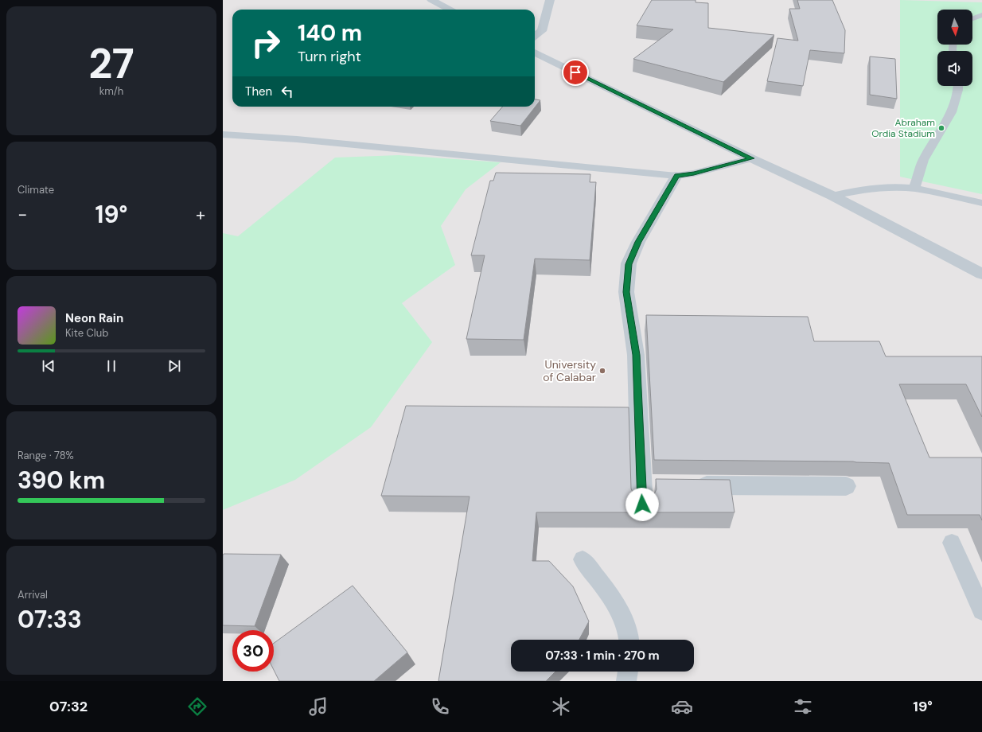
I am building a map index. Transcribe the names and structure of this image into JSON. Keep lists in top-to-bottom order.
{
  "places": ["Abraham Ordia Stadium", "University of Calabar"],
  "north": "bottom",
  "page": {
    "tile": [
      ["27", "km/h"],
      "Climate",
      ["Range · 78%", "390 km"],
      ["Arrival", "07:33"]
    ],
    "turn": ["140 m", "Turn right"],
    "then": "Then",
    "heat": ["−", "19°", "+"],
    "song": ["Neon Rain", "Kite Club"],
    "limit": "30",
    "trip": "07:33 · 1 min · 270 m",
    "tabs": ["07:32", "19°"]
  }
}
